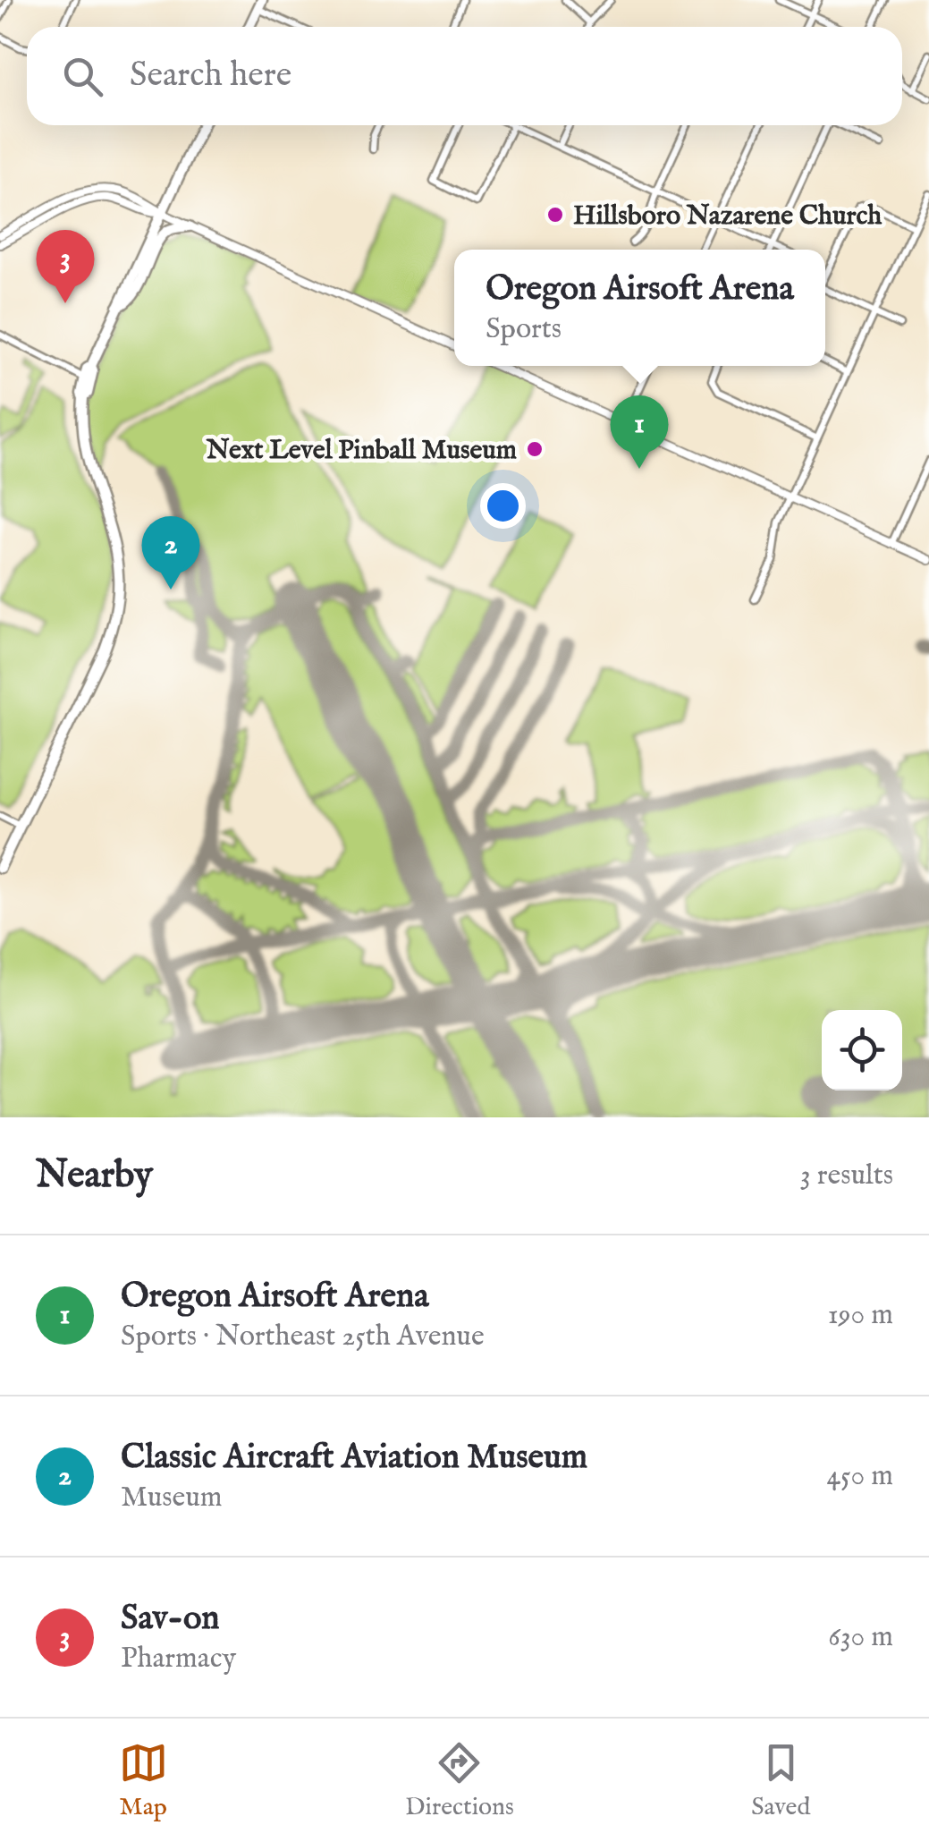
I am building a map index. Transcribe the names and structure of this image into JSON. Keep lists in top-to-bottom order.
{
  "places": ["Hillsboro Nazarene Church", "Next Level Pinball Museum"],
  "page": {
    "search": "Search here",
    "pins": ["3", "1", "2"],
    "popup": ["Oregon Airsoft Arena", "Sports"],
    "heading": ["Nearby", "3 results"],
    "list": [
      {
        "mark": "1",
        "name": "Oregon Airsoft Arena",
        "note": "Sports · Northeast 25th Avenue",
        "value": "190 m"
      },
      {
        "mark": "2",
        "name": "Classic Aircraft Aviation Museum",
        "note": "Museum",
        "value": "450 m"
      },
      {
        "mark": "3",
        "name": "Sav-on",
        "note": "Pharmacy",
        "value": "630 m"
      }
    ],
    "nav": ["Map", "Directions", "Saved"]
  }
}
